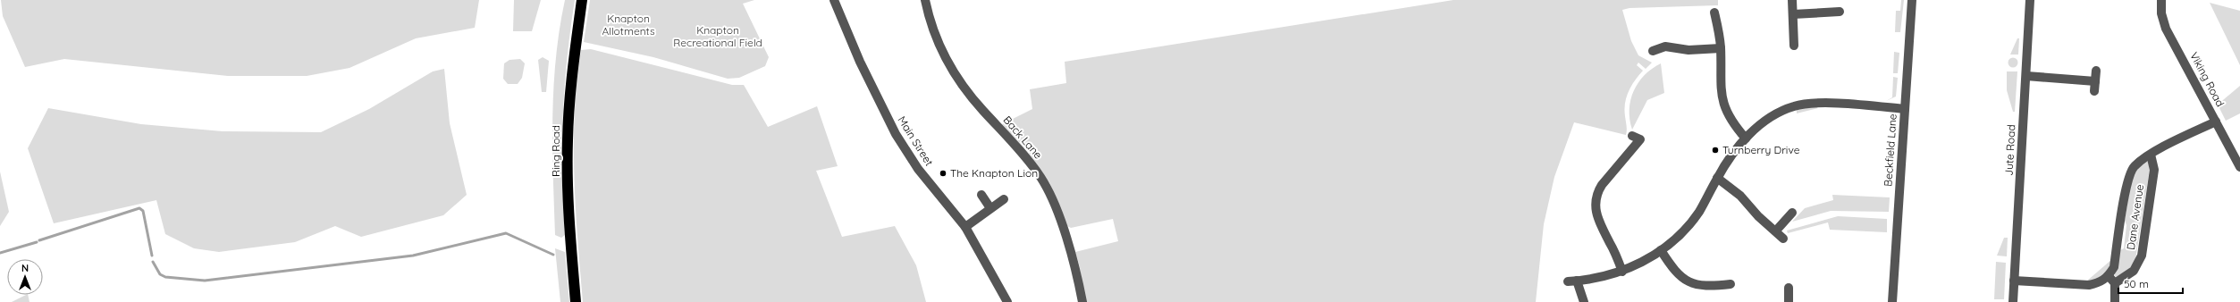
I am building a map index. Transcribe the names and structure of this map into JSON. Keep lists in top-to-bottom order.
{
  "streets": {
    "highway": ["Ring Road"],
    "street": [
      "Viking Road",
      "Back Lane",
      "Main Street",
      "Beckfield Lane",
      "Jute Road",
      "Dane Avenue"
    ]
  },
  "crossings": [
    ["Viking Road", "Dane Avenue"],
    ["Jute Road", "Dane Avenue"]
  ],
  "parks": ["Knapton Allotments", "Knapton Recreational Field"],
  "places": ["Turnberry Drive", "The Knapton Lion"],
  "scale_bar": "50 m",
  "north": "top"
}
